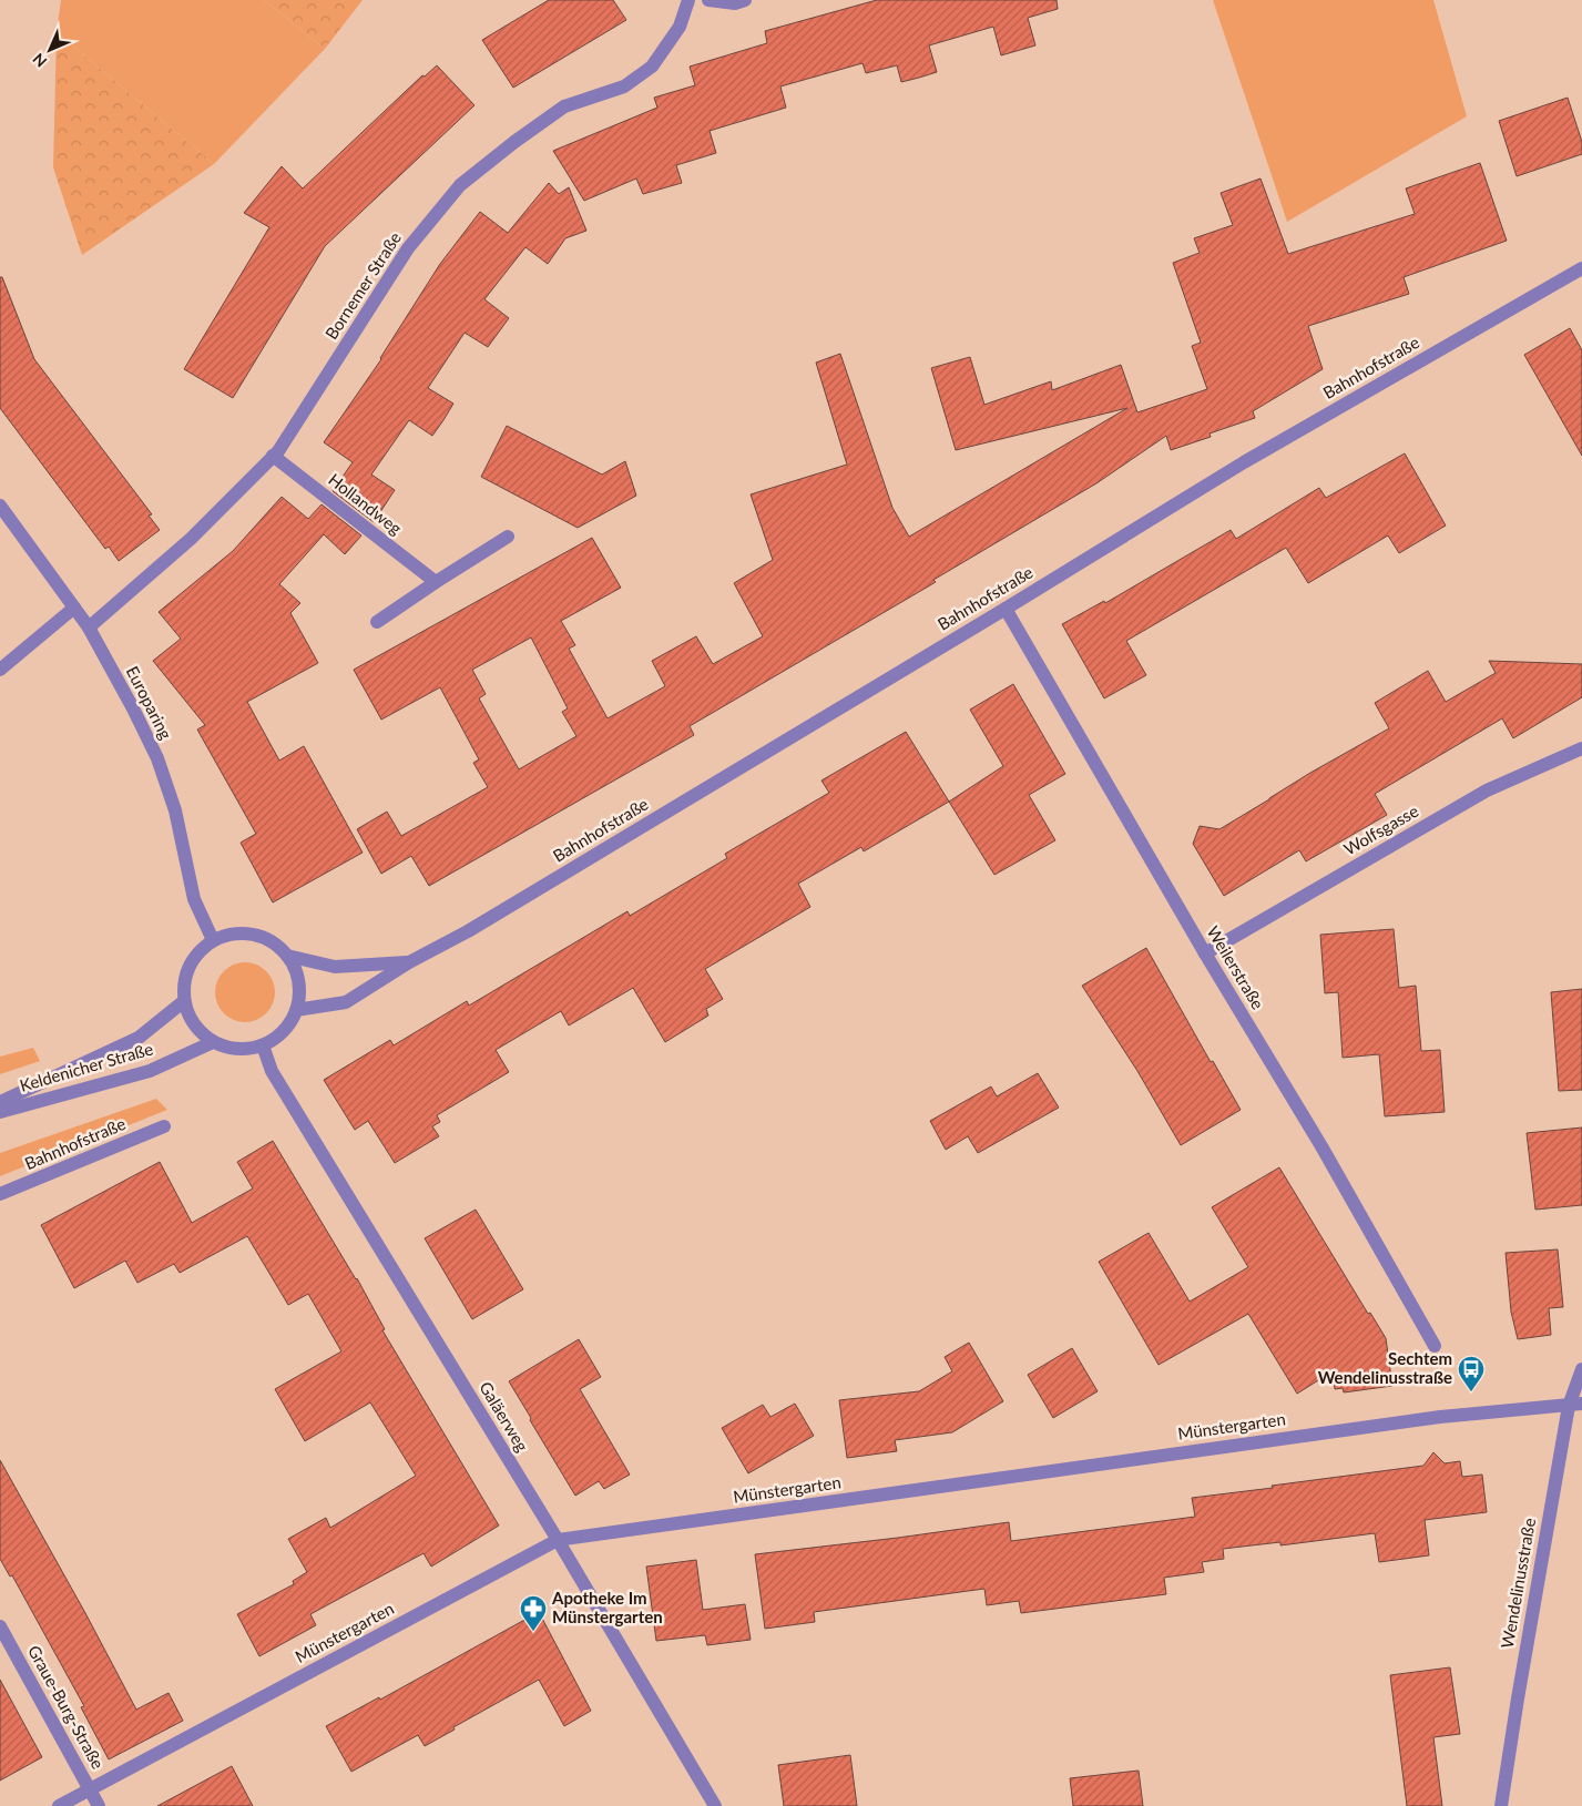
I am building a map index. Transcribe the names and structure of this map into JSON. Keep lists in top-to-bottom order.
{
  "streets": {
    "street": [
      "Bornemer Straße",
      "Bahnhofstraße",
      "Hollandweg",
      "Europaring",
      "Wolfsgasse",
      "Weilerstraße",
      "Keldenicher Straße",
      "Galäerweg",
      "Münstergarten",
      "Wendelinusstraße",
      "Graue-Burg-Straße"
    ]
  },
  "crossings": [
    ["Bornemer Straße", "Hollandweg"],
    ["Bornemer Straße", "Europaring"],
    ["Bahnhofstraße", "Europaring"],
    ["Bahnhofstraße", "Weilerstraße"],
    ["Bahnhofstraße", "Keldenicher Straße"],
    ["Bahnhofstraße", "Galäerweg"],
    ["Europaring", "Keldenicher Straße"],
    ["Europaring", "Galäerweg"],
    ["Wolfsgasse", "Weilerstraße"],
    ["Keldenicher Straße", "Galäerweg"],
    ["Galäerweg", "Münstergarten"],
    ["Münstergarten", "Wendelinusstraße"],
    ["Münstergarten", "Graue-Burg-Straße"]
  ],
  "places": {
    "bus stop": ["Sechtem Wendelinusstraße"],
    "pharmacy": ["Apotheke Im Münstergarten"]
  },
  "north": "bottom left"
}
